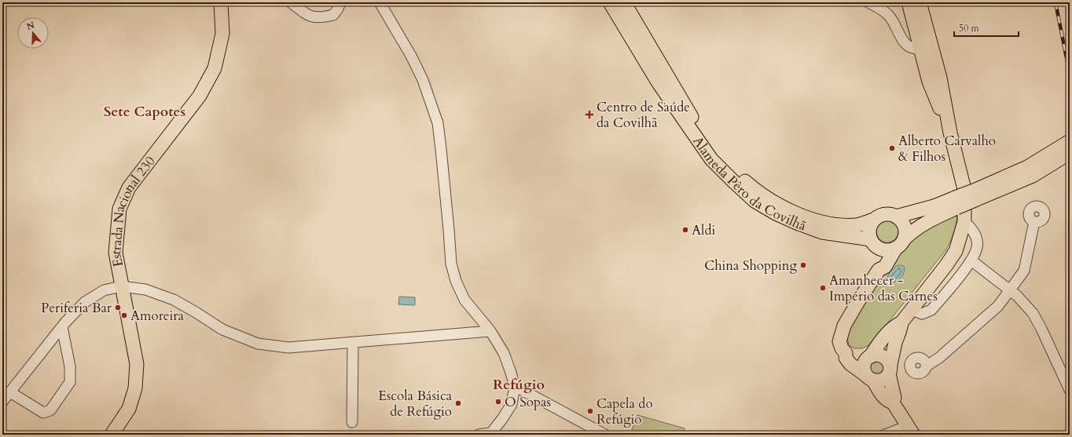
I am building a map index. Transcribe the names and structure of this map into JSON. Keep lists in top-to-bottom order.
{
  "streets": {
    "main road": ["Alameda Pêro da Covilhã", "Estrada Nacional 230"]
  },
  "districts": ["Sete Capotes", "Refúgio"],
  "places": {
    "health": ["Centro de Saúde da Covilhã"],
    "other": [
      "Alberto Carvalho & Filhos",
      "Aldi",
      "China Shopping",
      "Amanhecer - Império das Carnes",
      "Periferia Bar",
      "Amoreira",
      "O Sopas",
      "Escola Básica de Refúgio",
      "Capela do Refúgio"
    ]
  },
  "scale_bar": "50 m",
  "north": "top"
}
